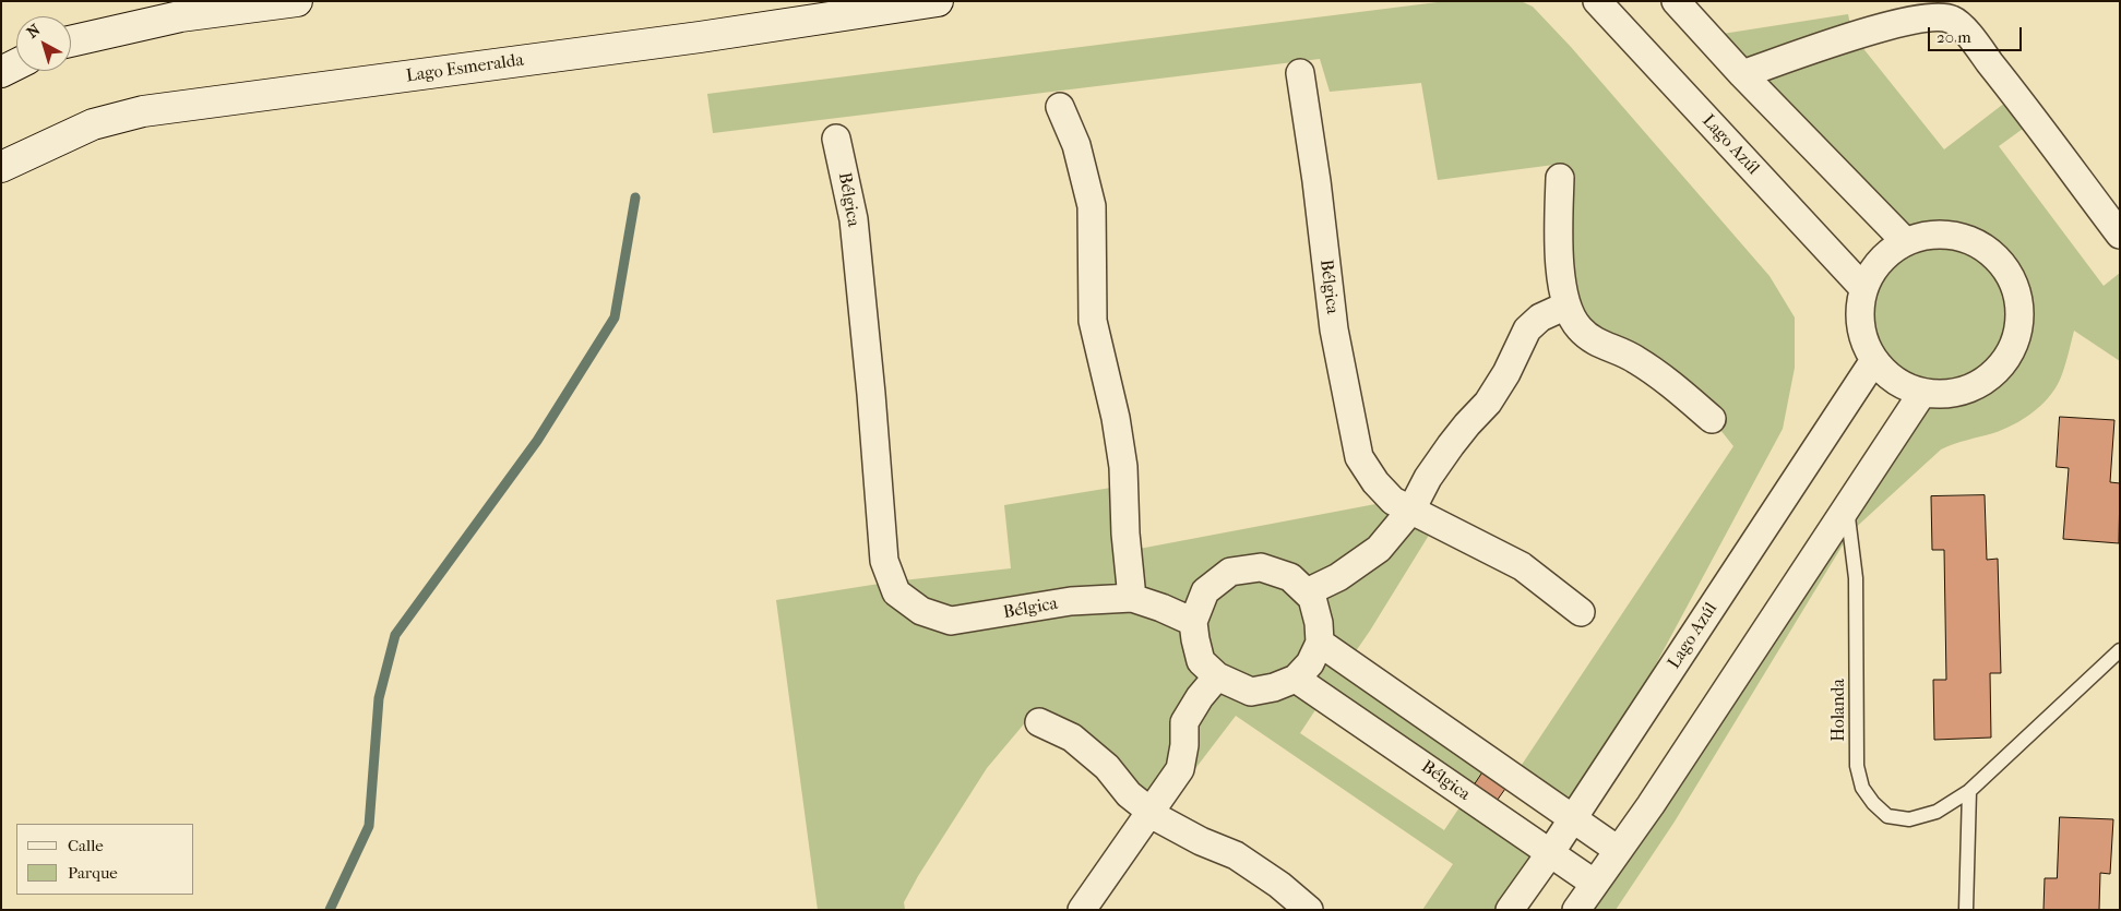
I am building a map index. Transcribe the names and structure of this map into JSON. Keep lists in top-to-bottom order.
{
  "streets": {
    "street": ["Lago Esmeralda", "Lago Azúl", "Bélgica"],
    "lane": ["Holanda"]
  },
  "crossings": [
    ["Lago Azúl", "Bélgica"]
  ],
  "legend": ["Calle", "Parque"],
  "scale_bar": "20 m",
  "north": "top left"
}
